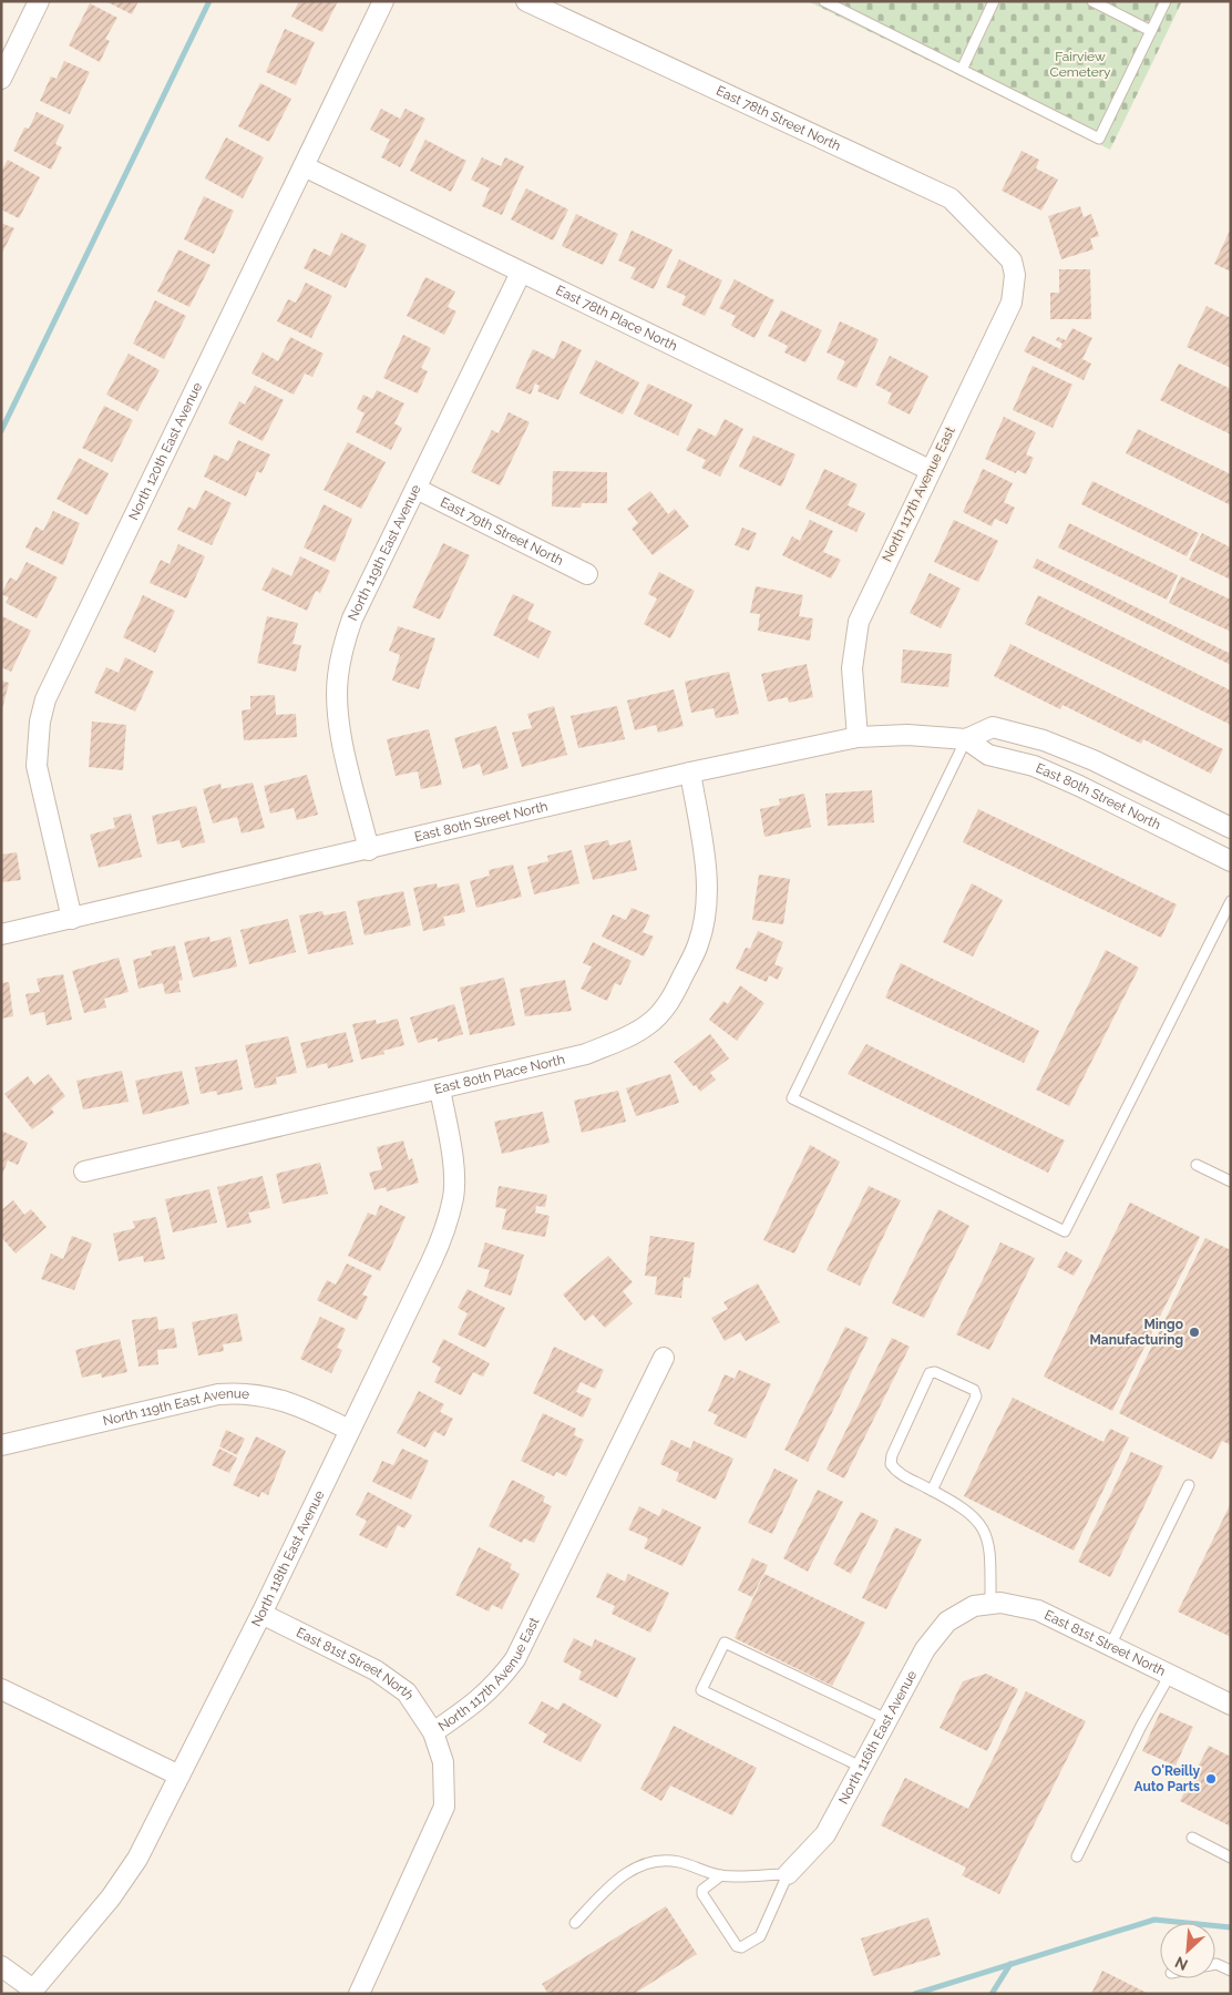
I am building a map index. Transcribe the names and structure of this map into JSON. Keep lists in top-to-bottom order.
{
  "streets": {
    "street": [
      "East 78th Street North",
      "East 78th Place North",
      "North 120th East Avenue",
      "North 117th Avenue East",
      "East 79th Street North",
      "North 119th East Avenue",
      "East 80th Street North",
      "East 80th Place North",
      "North 118th East Avenue",
      "East 81st Street North",
      "North 116th East Avenue"
    ]
  },
  "crossings": [
    ["East 78th Street North", "North 117th Avenue East"],
    ["East 78th Place North", "North 120th East Avenue"],
    ["East 78th Place North", "North 117th Avenue East"],
    ["East 78th Place North", "North 119th East Avenue"],
    ["North 120th East Avenue", "East 80th Street North"],
    ["North 117th Avenue East", "East 80th Street North"],
    ["North 117th Avenue East", "East 81st Street North"],
    ["East 79th Street North", "North 119th East Avenue"],
    ["North 119th East Avenue", "East 80th Street North"],
    ["North 119th East Avenue", "North 118th East Avenue"],
    ["East 80th Street North", "East 80th Place North"],
    ["East 80th Place North", "North 118th East Avenue"],
    ["North 118th East Avenue", "East 81st Street North"],
    ["East 81st Street North", "North 116th East Avenue"]
  ],
  "parks": ["Fairview Cemetery"],
  "places": ["Mingo Manufacturing", "O'Reilly Auto Parts"],
  "north": "bottom left"
}
